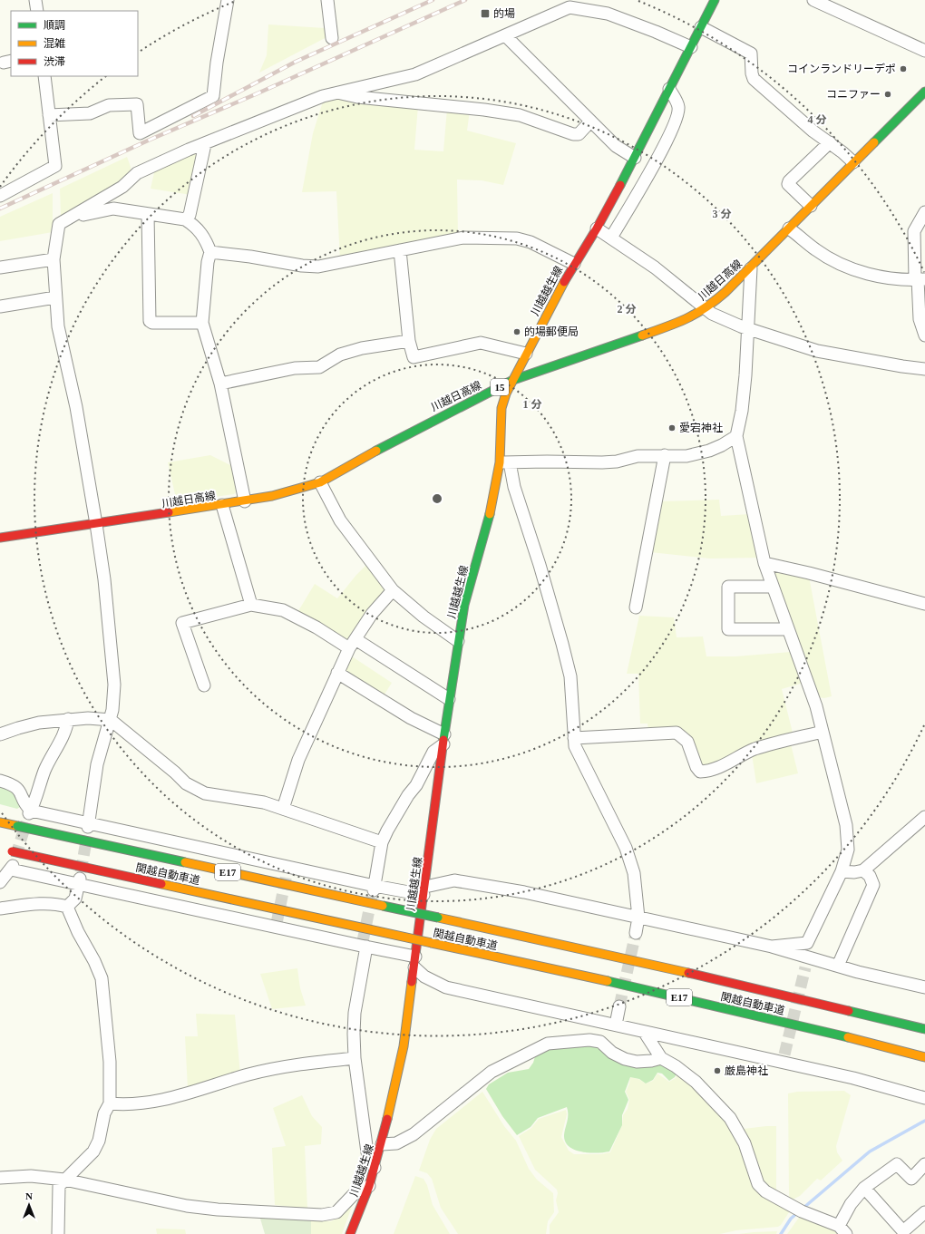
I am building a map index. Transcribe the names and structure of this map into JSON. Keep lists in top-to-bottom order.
{
  "streets": {
    "main road": [
      "川越日高線",
      "川越越生線",
      "15",
      "E17",
      "関越自動車道"
    ]
  },
  "crossings": [
    ["川越日高線", "川越越生線"]
  ],
  "places": {
    "transit": ["的場"],
    "other": [
      "コインランドリーデポ",
      "コニファー",
      "的場郵便局",
      "愛宕神社",
      "厳島神社"
    ]
  },
  "legend": ["順調", "混雑", "渋滞"],
  "north": "top",
  "rings": [
    "4 分",
    "3 分",
    "2 分",
    "1 分"
  ]
}
